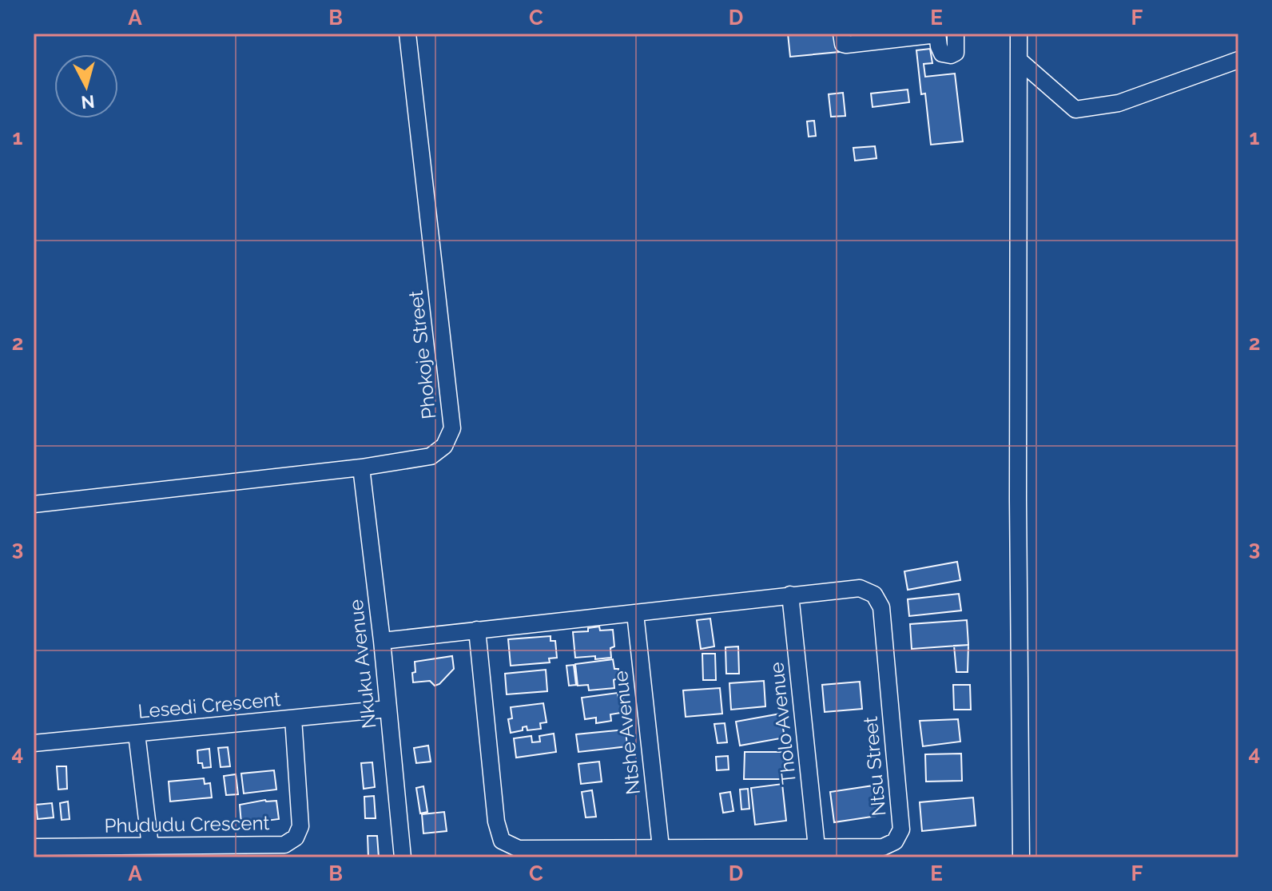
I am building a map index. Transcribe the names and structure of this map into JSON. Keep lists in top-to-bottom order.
{
  "streets": {
    "street": [
      "Phokoje Street",
      "Nkuku Avenue",
      "Lesedi Crescent",
      "Tholo Avenue",
      "Ntshe Avenue",
      "Ntsu Street",
      "Phududu Crescent"
    ]
  },
  "crossings": [
    ["Phokoje Street", "Nkuku Avenue"],
    ["Nkuku Avenue", "Lesedi Crescent"],
    ["Nkuku Avenue", "Ntsu Street"],
    ["Lesedi Crescent", "Phududu Crescent"],
    ["Tholo Avenue", "Ntsu Street"],
    ["Ntshe Avenue", "Ntsu Street"]
  ],
  "north": "bottom",
  "grid": {
    "columns": [
      "A",
      "B",
      "C",
      "D",
      "E",
      "F"
    ],
    "rows": [
      "1",
      "2",
      "3",
      "4"
    ]
  }
}
